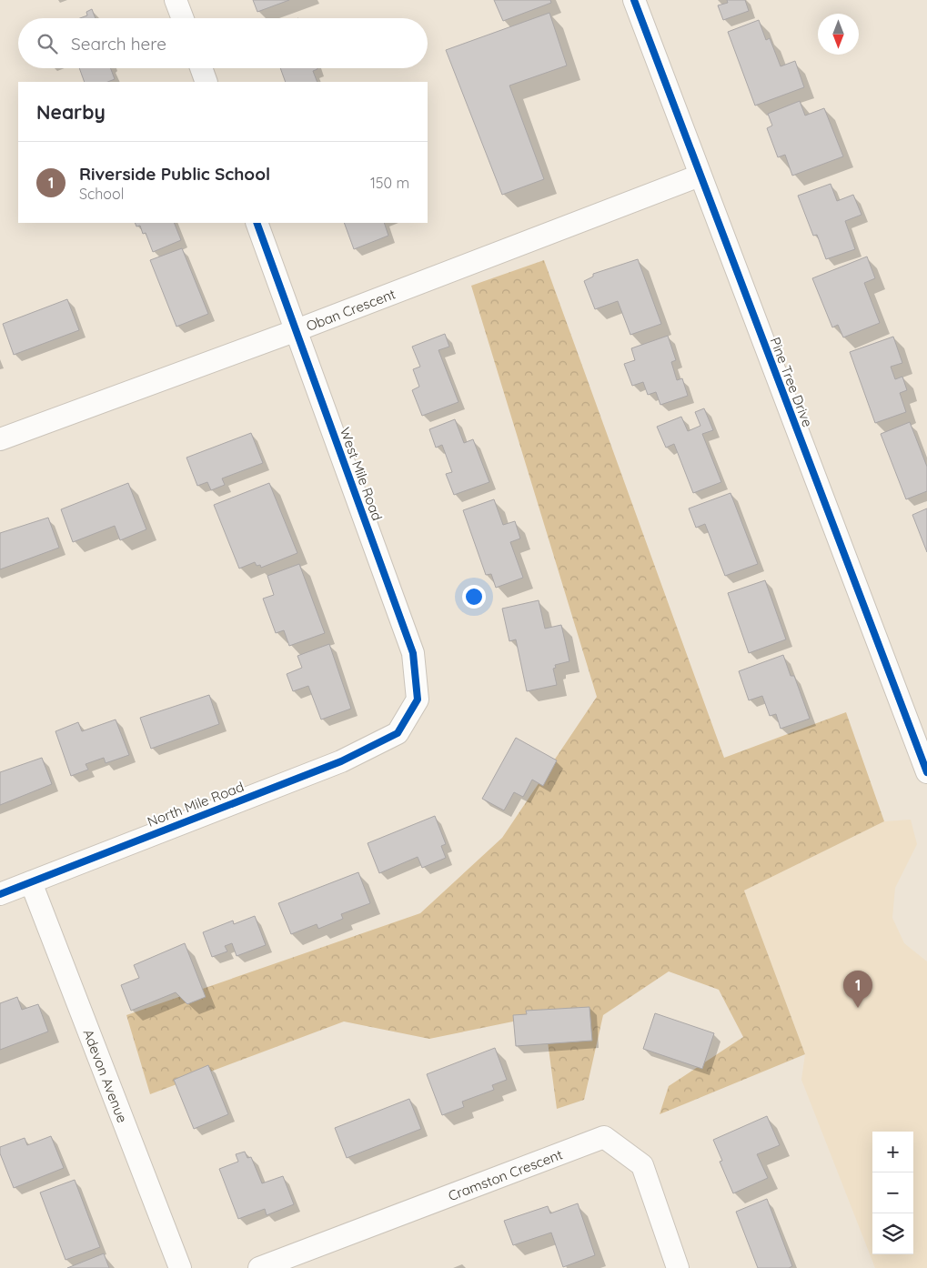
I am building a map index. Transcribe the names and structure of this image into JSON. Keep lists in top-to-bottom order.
{
  "streets": {
    "street": [
      "Oban Crescent",
      "Pine Tree Drive",
      "West Mile Road",
      "North Mile Road",
      "Adevon Avenue",
      "Cramston Crescent"
    ]
  },
  "crossings": [
    ["Oban Crescent", "Pine Tree Drive"],
    ["Oban Crescent", "West Mile Road"],
    ["West Mile Road", "North Mile Road"],
    ["North Mile Road", "Adevon Avenue"]
  ],
  "north": "bottom",
  "page": {
    "search": "Search here",
    "heading": "Nearby",
    "list": [
      {
        "mark": "1",
        "name": "Riverside Public School",
        "note": "School",
        "value": "150 m"
      }
    ],
    "pins": "1",
    "map_buttons": ["+", "−"]
  }
}
